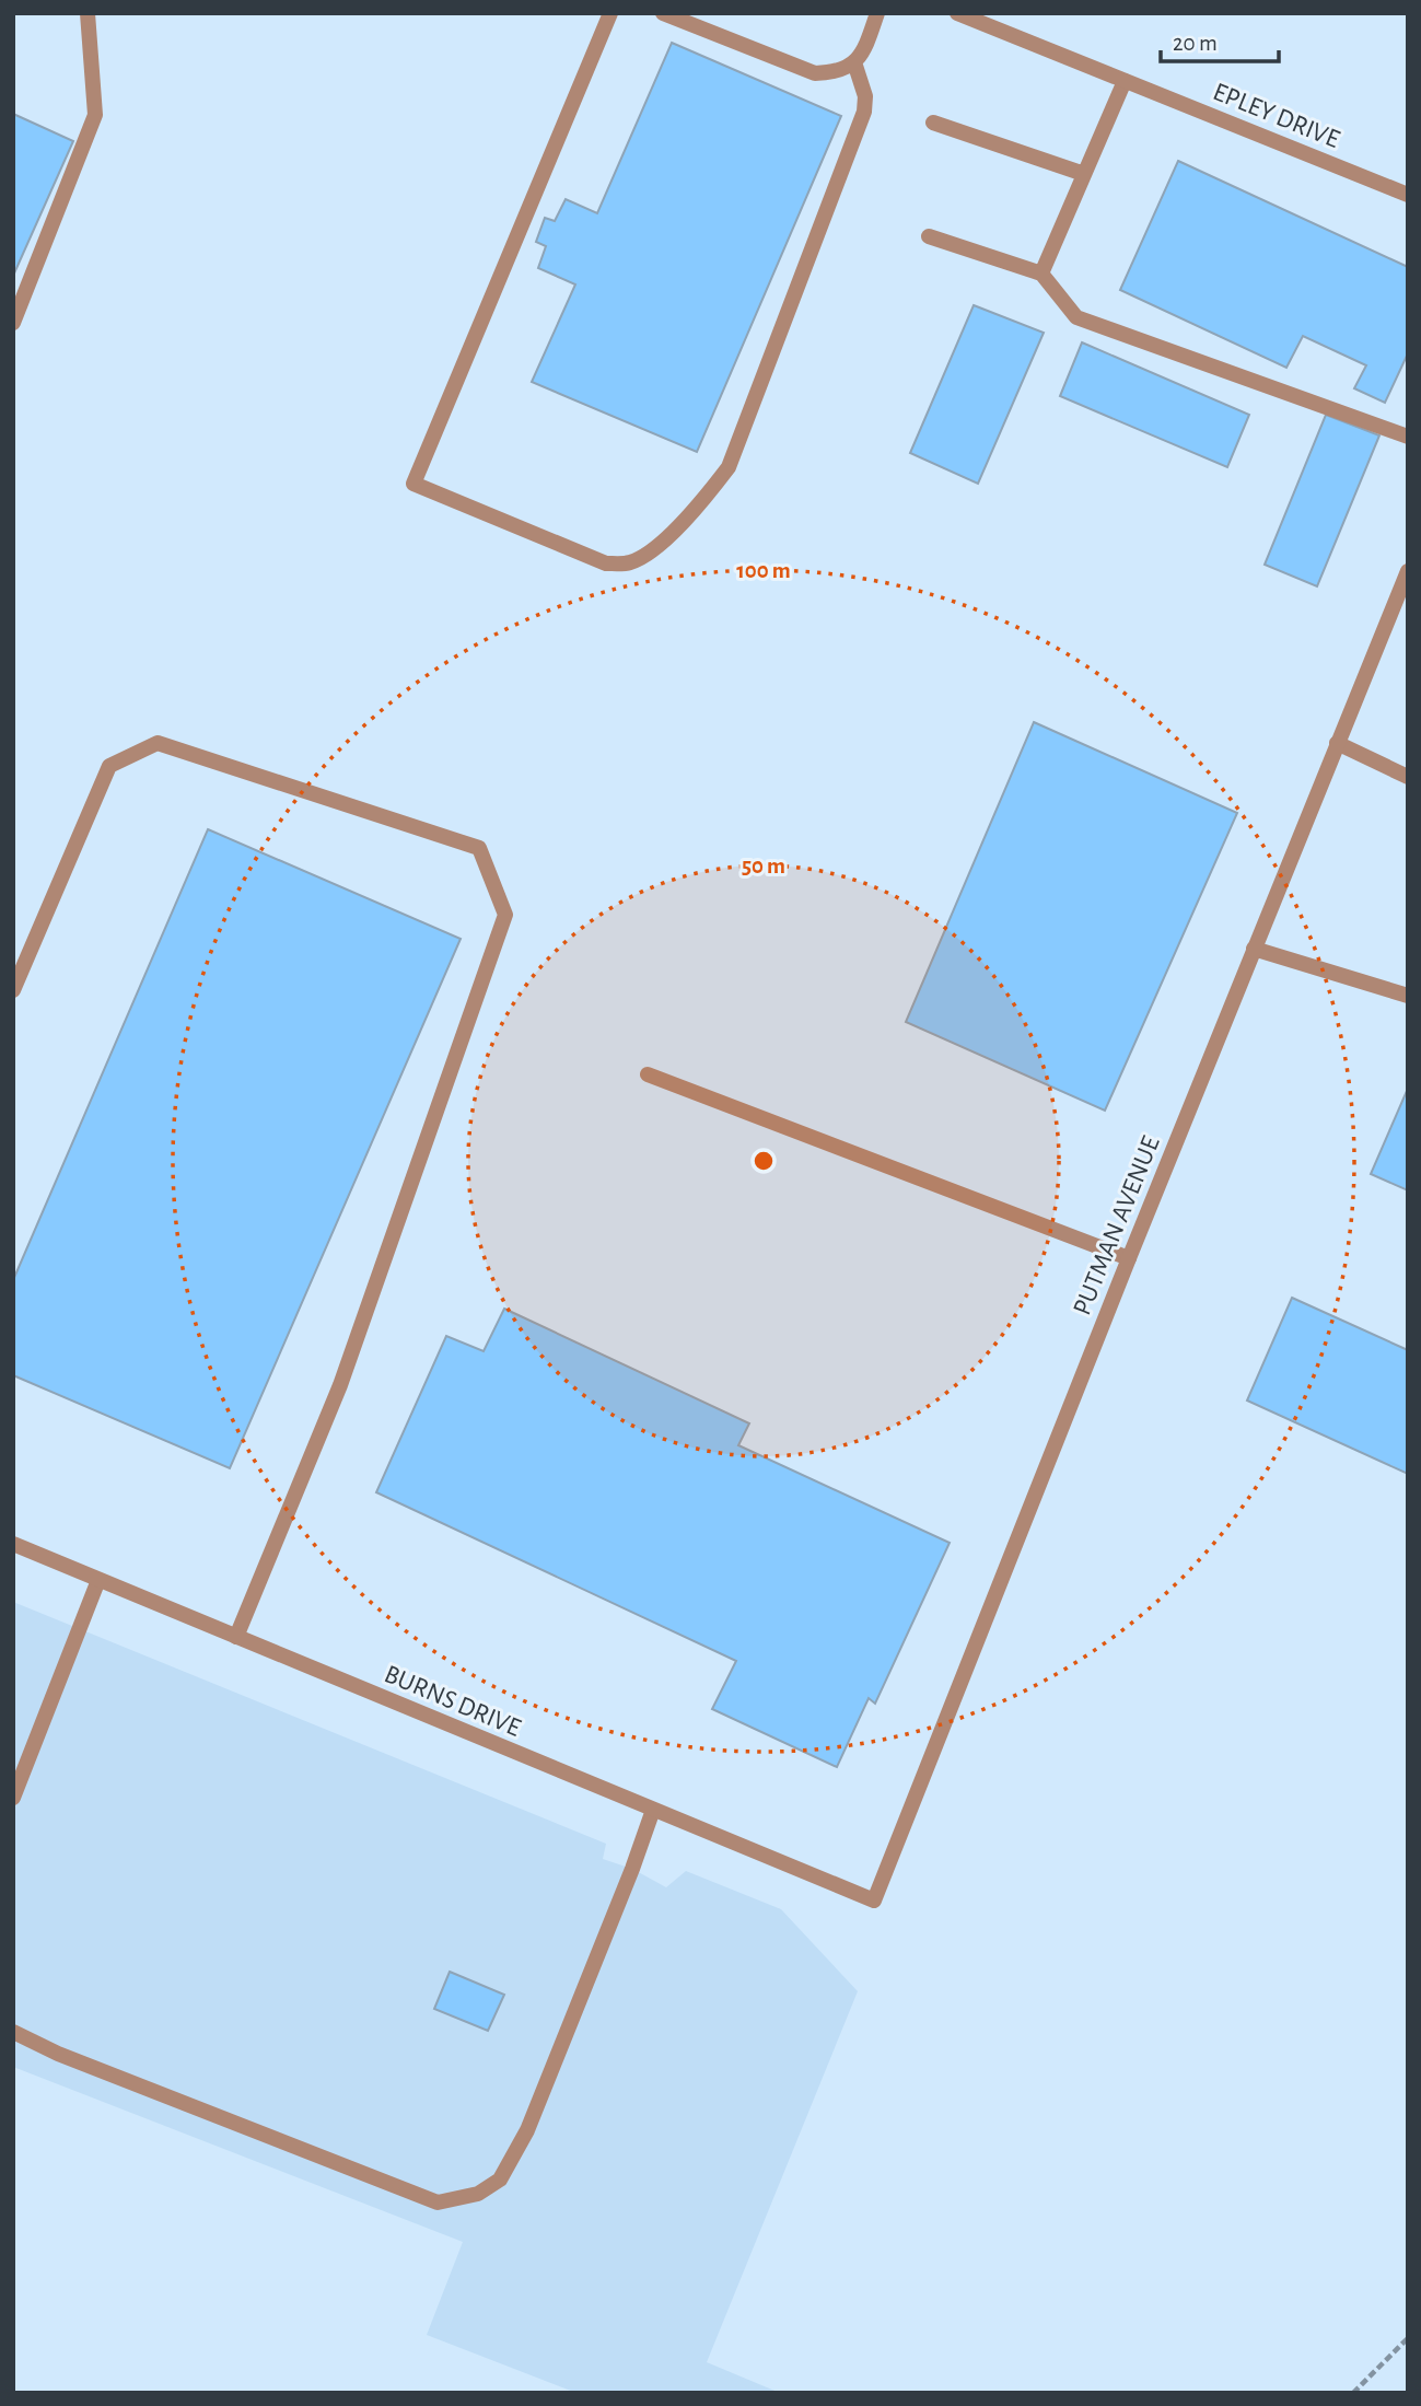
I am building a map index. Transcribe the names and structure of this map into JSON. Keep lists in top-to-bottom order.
{
  "streets": {
    "street": ["EPLEY DRIVE", "PUTMAN AVENUE", "BURNS DRIVE"]
  },
  "crossings": [
    ["PUTMAN AVENUE", "BURNS DRIVE"]
  ],
  "scale_bar": "20 m",
  "rings": ["100 m", "50 m"]
}
